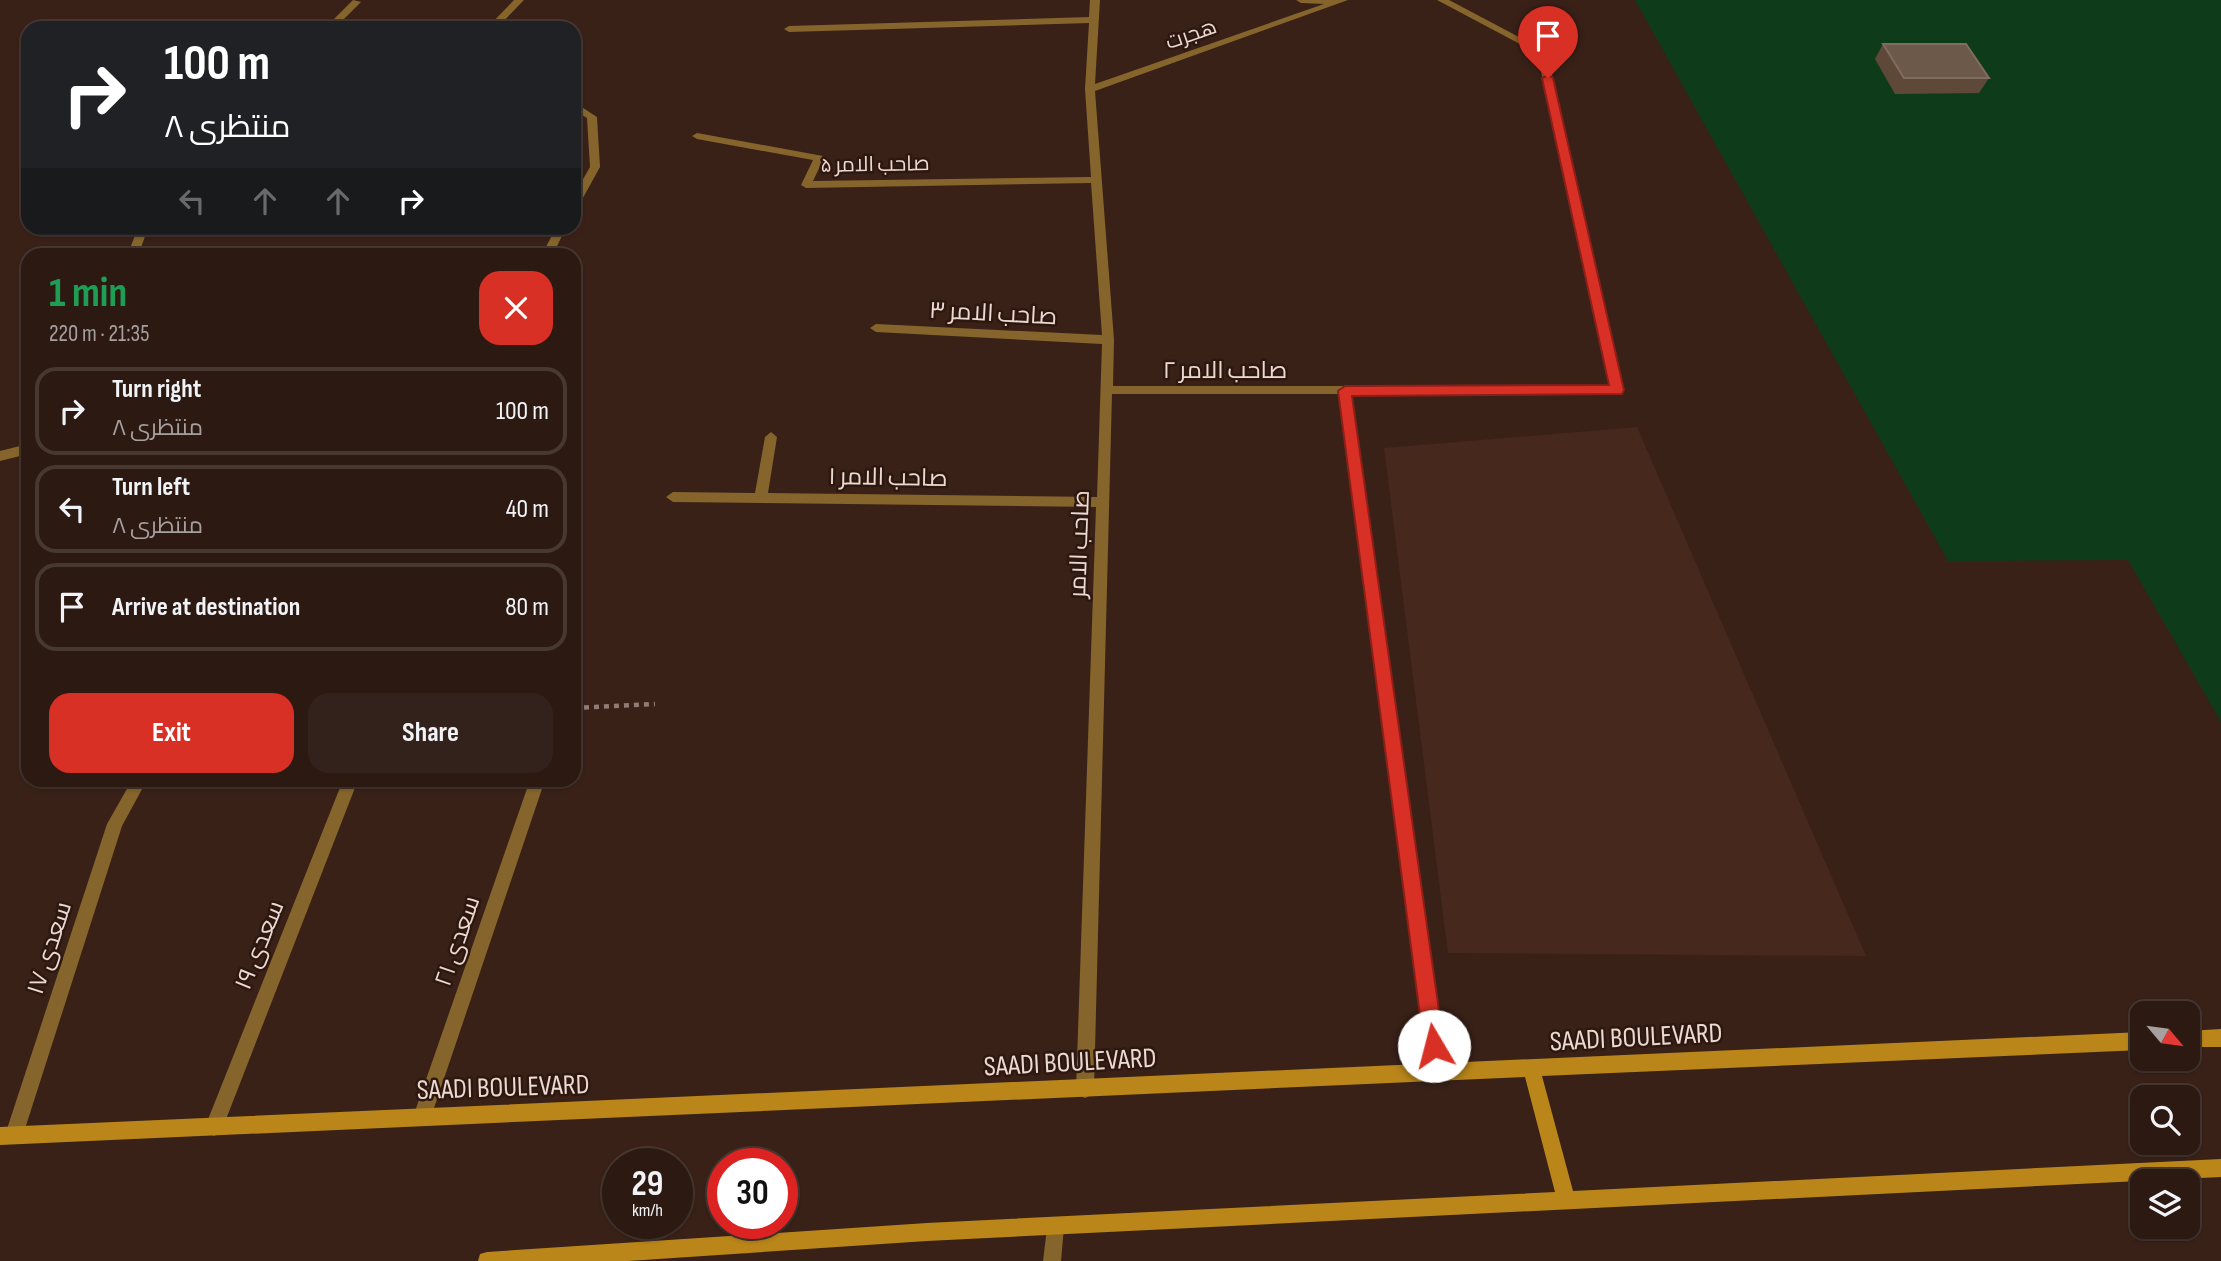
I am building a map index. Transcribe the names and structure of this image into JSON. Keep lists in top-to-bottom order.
{
  "streets": {
    "main road": ["SAADI BOULEVARD"],
    "street": [
      "هجرت",
      "صاحب الامر ۵",
      "صاحب الامر ۳",
      "صاحب الامر ۲",
      "صاحب الامر ۱",
      "صاحب الامر",
      "سعدی ۲۱",
      "سعدی ۱۹",
      "سعدی ۱۷"
    ]
  },
  "crossings": [
    ["هجرت", "صاحب الامر"],
    ["صاحب الامر ۵", "صاحب الامر"],
    ["صاحب الامر ۳", "صاحب الامر"],
    ["صاحب الامر ۲", "صاحب الامر"],
    ["صاحب الامر ۱", "صاحب الامر"],
    ["صاحب الامر", "SAADI BOULEVARD"],
    ["سعدی ۲۱", "SAADI BOULEVARD"],
    ["سعدی ۱۹", "SAADI BOULEVARD"],
    ["سعدی ۱۷", "SAADI BOULEVARD"]
  ],
  "north": "bottom right",
  "page": {
    "turn": ["100 m", "منتظری ۸"],
    "heading": ["1 min", "220 m · 21:35"],
    "list": [
      {
        "name": "Turn right",
        "note": "منتظری ۸",
        "value": "100 m"
      },
      {
        "name": "Turn left",
        "note": "منتظری ۸",
        "value": "40 m"
      },
      {
        "name": "Arrive at destination",
        "value": "80 m"
      }
    ],
    "buttons": ["Exit", "Share"],
    "speed": "29 km/h",
    "limit": "30"
  }
}
